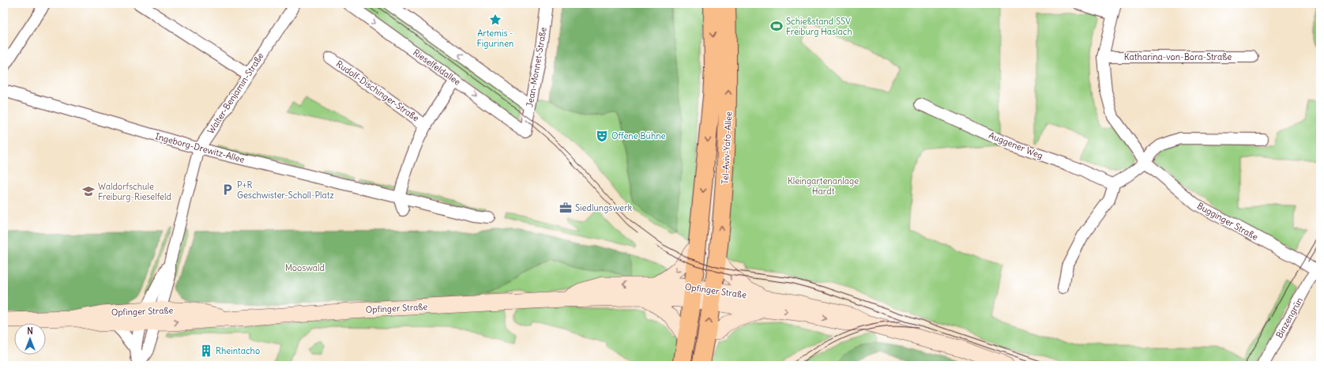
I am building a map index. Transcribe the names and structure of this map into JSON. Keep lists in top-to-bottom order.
{
  "streets": {
    "main road": ["Tel-Aviv-Yafo-Allee", "Opfinger Straße"],
    "street": [
      "Katharina-von-Bora-Straße",
      "Rieselfeldallee",
      "Jean-Monnet-Straße",
      "Rudolf-Dischinger-Straße",
      "Walter-Benjamin-Straße",
      "Auggener Weg",
      "Ingeborg-Drewitz-Allee",
      "Bugginger Straße",
      "Binzengrün"
    ]
  },
  "crossings": [
    ["Katharina-von-Bora-Straße", "Bugginger Straße"],
    ["Rieselfeldallee", "Jean-Monnet-Straße"],
    ["Rieselfeldallee", "Rudolf-Dischinger-Straße"],
    ["Rudolf-Dischinger-Straße", "Ingeborg-Drewitz-Allee"],
    ["Walter-Benjamin-Straße", "Ingeborg-Drewitz-Allee"],
    ["Walter-Benjamin-Straße", "Opfinger Straße"],
    ["Tel-Aviv-Yafo-Allee", "Opfinger Straße"],
    ["Bugginger Straße", "Binzengrün"]
  ],
  "parks": ["Kleingartenanlage Hardt", "Mooswald"],
  "places": {
    "place": ["Artemis - Figurinen"],
    "sports": ["Schießstand SSV Freiburg Haslach"],
    "theatre": ["Offene Bühne"],
    "parking": ["P+R Geschwister-Scholl-Platz"],
    "school or university": ["Waldorfschule Freiburg-Rieselfeld"],
    "office": ["Siedlungswerk"],
    "building": ["Rheintacho"]
  },
  "north": "top"
}
